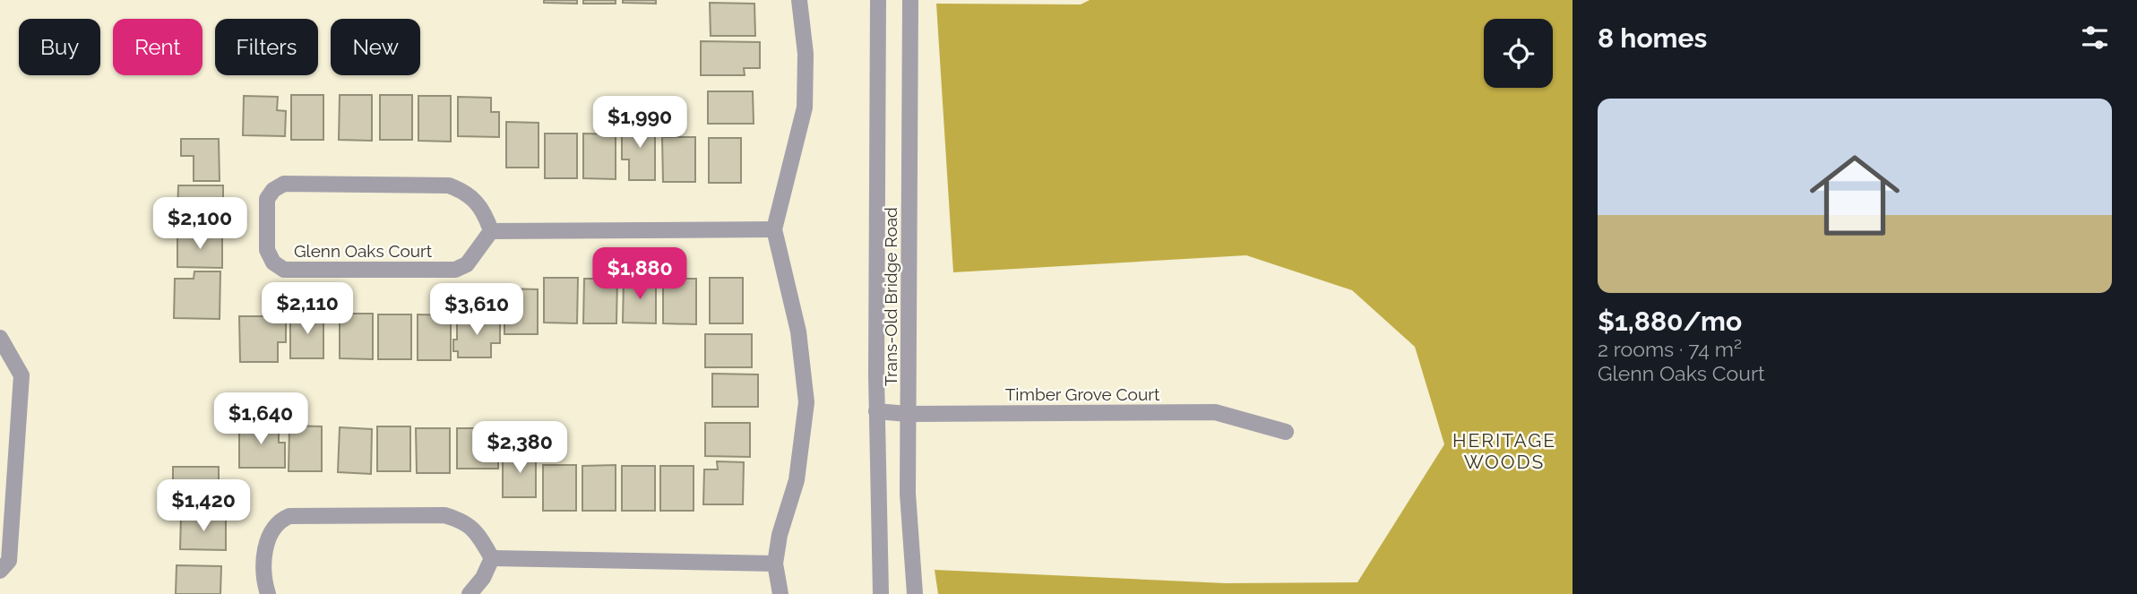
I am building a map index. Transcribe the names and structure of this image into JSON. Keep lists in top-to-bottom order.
{
  "streets": {
    "street": ["Glenn Oaks Court", "Trans-Old Bridge Road", "Timber Grove Court"]
  },
  "crossings": [
    ["Trans-Old Bridge Road", "Timber Grove Court"]
  ],
  "districts": ["HERITAGE WOODS"],
  "page": {
    "heading": "8 homes",
    "chip": [
      "Buy",
      "Rent",
      "Filters",
      "New"
    ],
    "list": [
      {
        "name": "$1,880/mo",
        "note": "2 rooms · 74 m² · Glenn Oaks Court"
      }
    ],
    "price": [
      "$1,990",
      "$2,100",
      "$1,880",
      "$2,110",
      "$3,610",
      "$1,640",
      "$2,380",
      "$1,420"
    ]
  }
}
